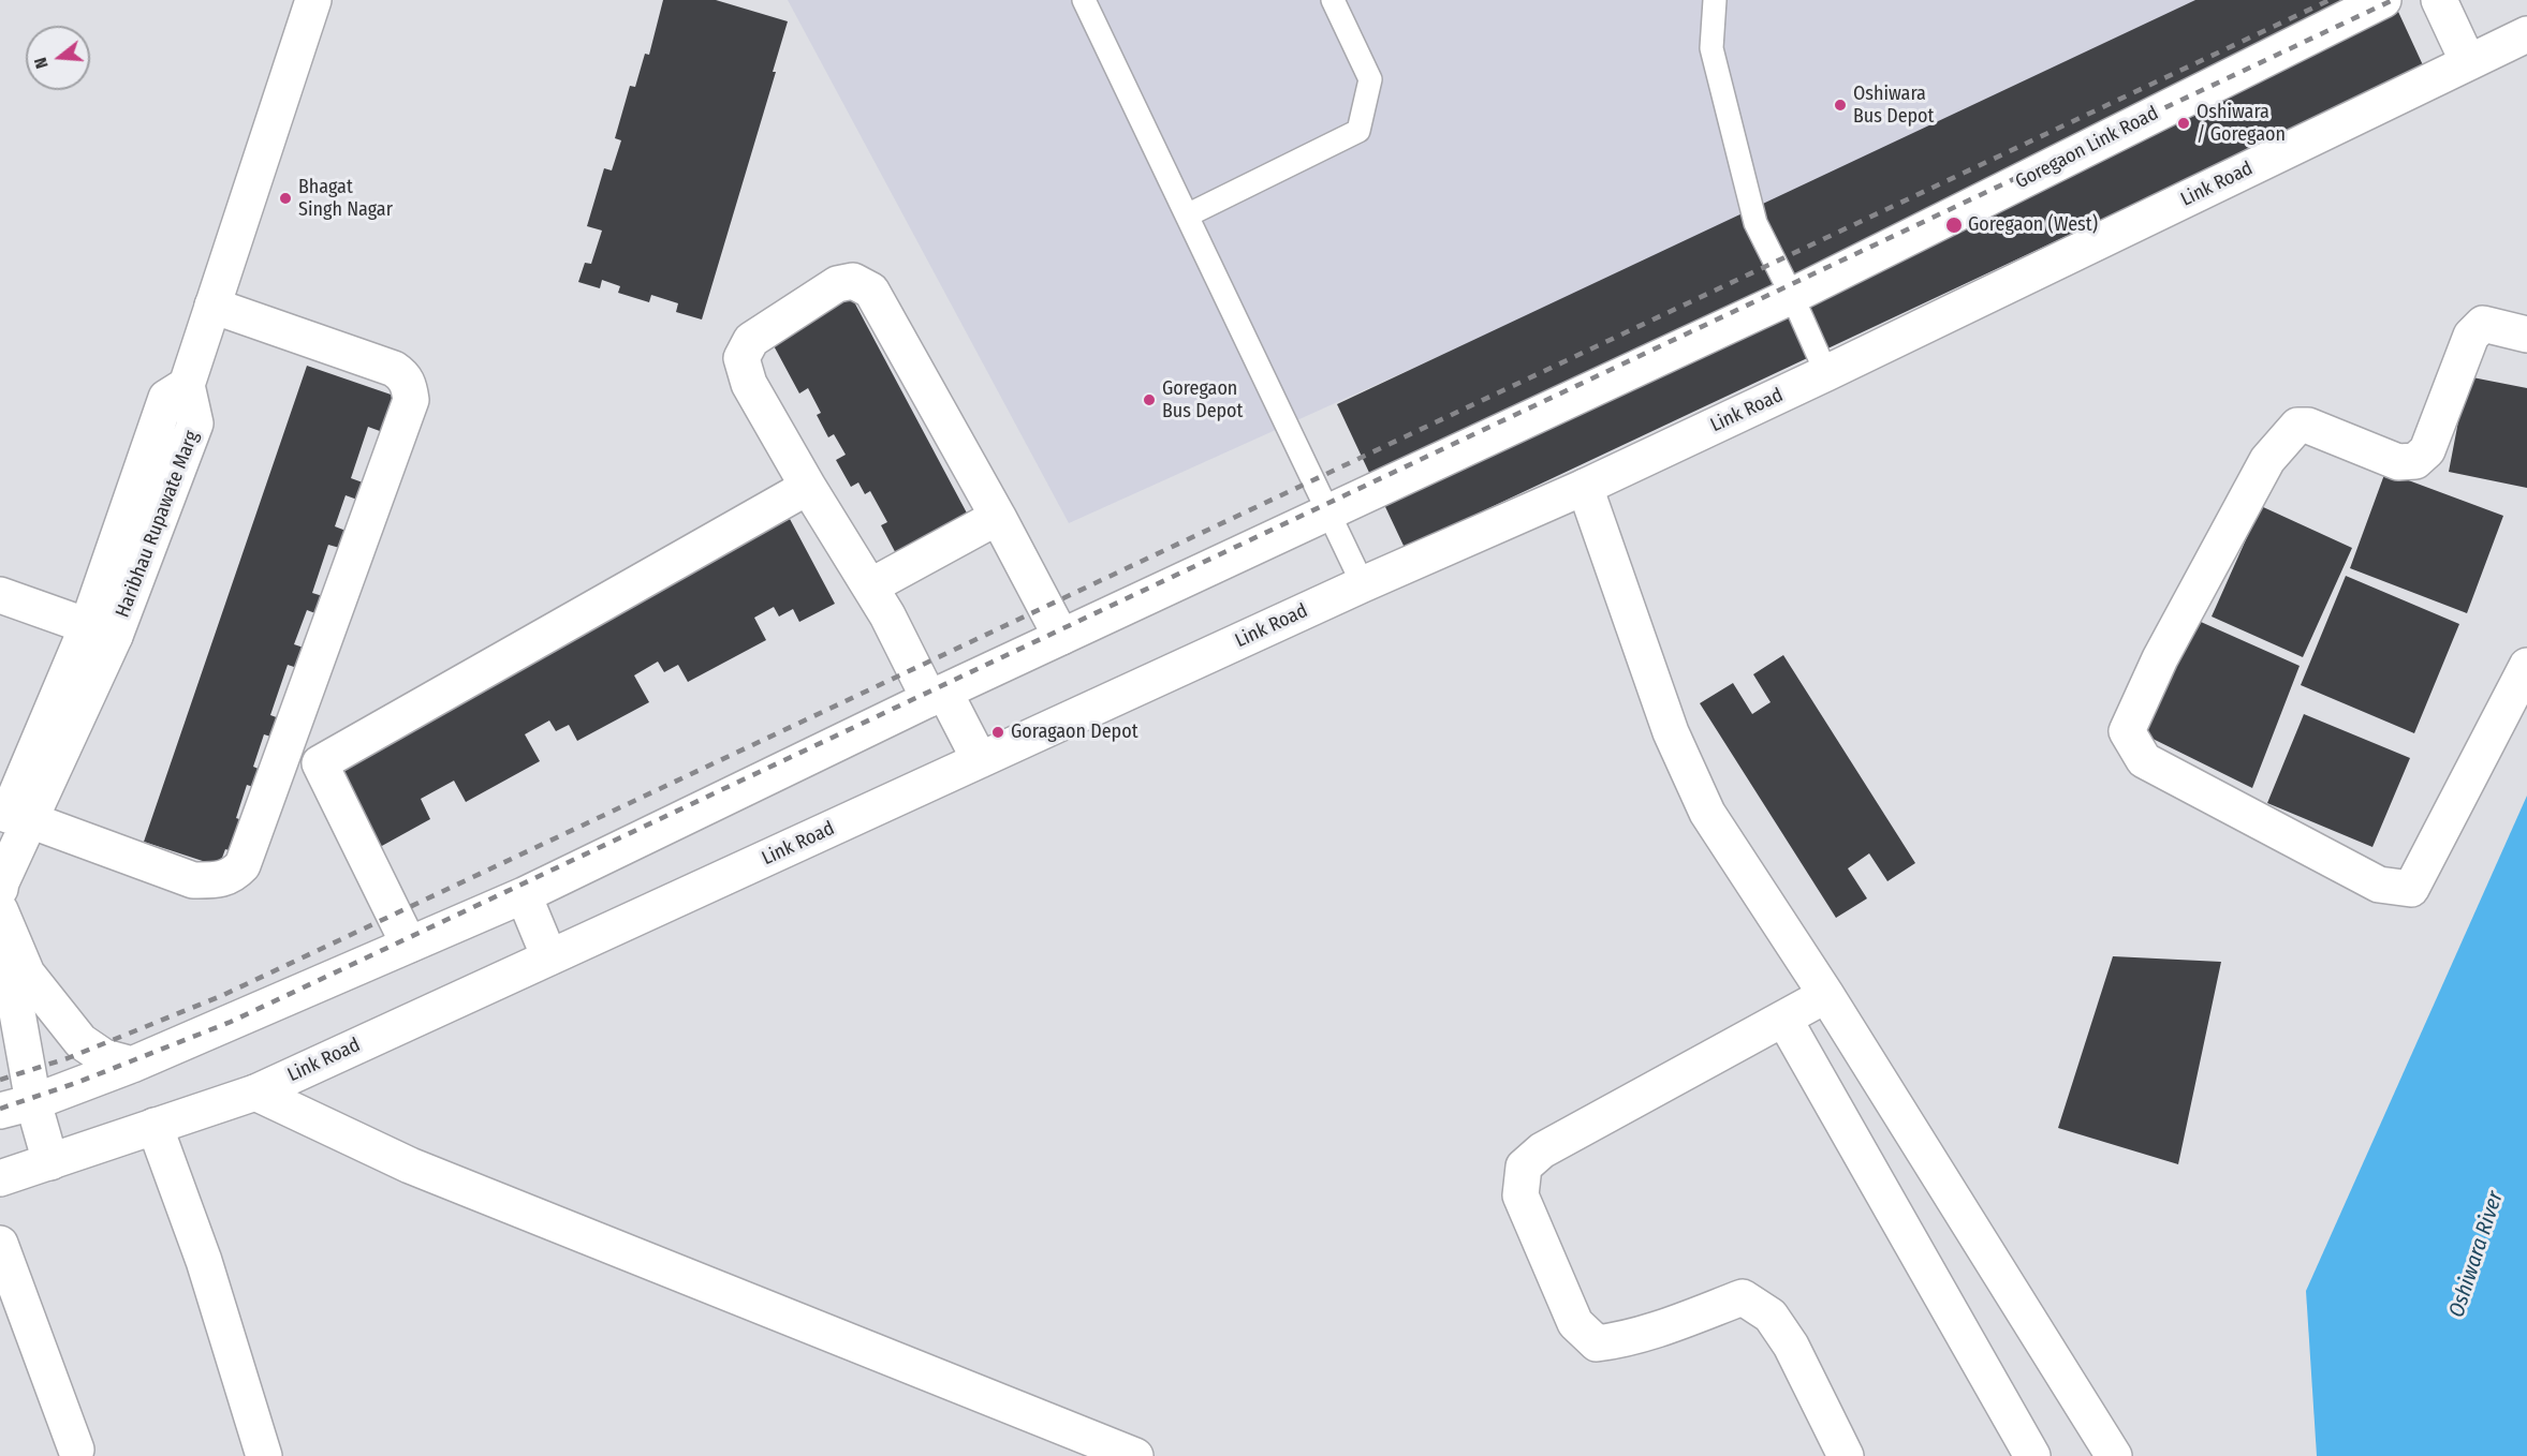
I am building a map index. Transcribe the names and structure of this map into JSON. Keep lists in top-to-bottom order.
{
  "streets": {
    "street": ["Goregaon Link Road", "Link Road", "Haribhau Rupawate Marg"]
  },
  "water": ["Oshiwara River"],
  "places": [
    "Oshiwara Bus Depot",
    "Oshiwara / Goregaon",
    "Bhagat Singh Nagar",
    "Goregaon (West)",
    "Goregaon Bus Depot",
    "Goragaon Depot"
  ],
  "north": "left"
}
